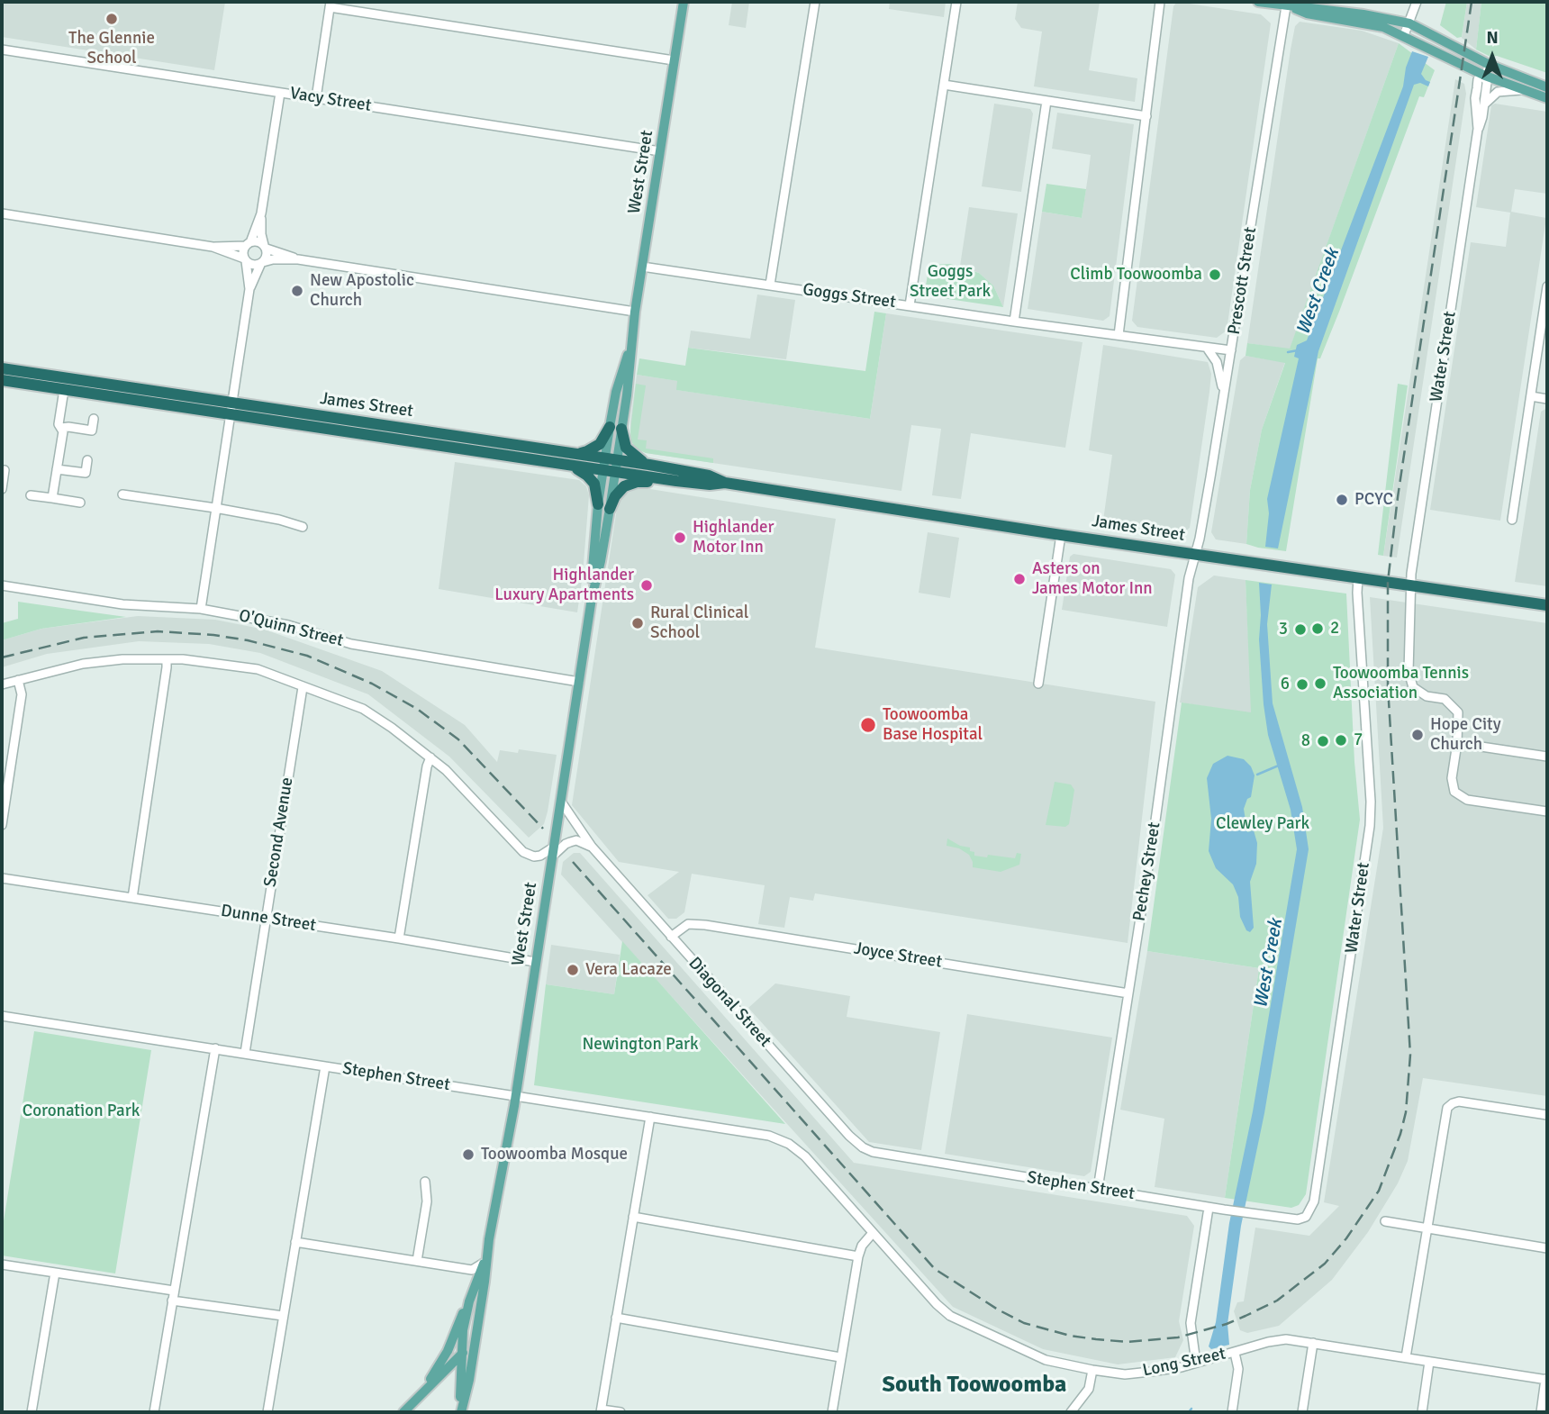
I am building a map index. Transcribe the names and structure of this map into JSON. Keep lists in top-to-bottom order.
{
  "streets": {
    "highway": ["James Street"],
    "main road": ["West Street"],
    "street": [
      "Vacy Street",
      "Prescott Street",
      "Goggs Street",
      "Water Street",
      "O'Quinn Street",
      "Second Avenue",
      "Pechey Street",
      "Dunne Street",
      "Joyce Street",
      "Diagonal Street",
      "Stephen Street",
      "Long Street"
    ]
  },
  "crossings": [
    ["Vacy Street", "West Street"],
    ["West Street", "Goggs Street"],
    ["West Street", "James Street"],
    ["West Street", "O'Quinn Street"],
    ["West Street", "Dunne Street"],
    ["West Street", "Diagonal Street"],
    ["West Street", "Stephen Street"],
    ["Prescott Street", "Goggs Street"],
    ["Prescott Street", "James Street"],
    ["Prescott Street", "Pechey Street"],
    ["Water Street", "James Street"],
    ["Water Street", "Stephen Street"],
    ["James Street", "Pechey Street"],
    ["Second Avenue", "Dunne Street"],
    ["Second Avenue", "Stephen Street"],
    ["Pechey Street", "Joyce Street"],
    ["Pechey Street", "Stephen Street"],
    ["Joyce Street", "Diagonal Street"],
    ["Diagonal Street", "Stephen Street"],
    ["Stephen Street", "Long Street"]
  ],
  "districts": ["South Toowoomba"],
  "water": ["West Creek"],
  "parks": [
    "Goggs Street Park",
    "Clewley Park",
    "Newington Park",
    "Coronation Park"
  ],
  "places": [
    "The Glennie School",
    "Climb Toowoomba",
    "New Apostolic Church",
    "PCYC",
    "Highlander Motor Inn",
    "Asters on James Motor Inn",
    "Highlander Luxury Apartments",
    "Rural Clinical School",
    "2",
    "3",
    "Toowoomba Tennis Association",
    "6",
    "Toowoomba Base Hospital",
    "Hope City Church",
    "7",
    "8",
    "Vera Lacaze",
    "Toowoomba Mosque"
  ],
  "north": "top"
}
